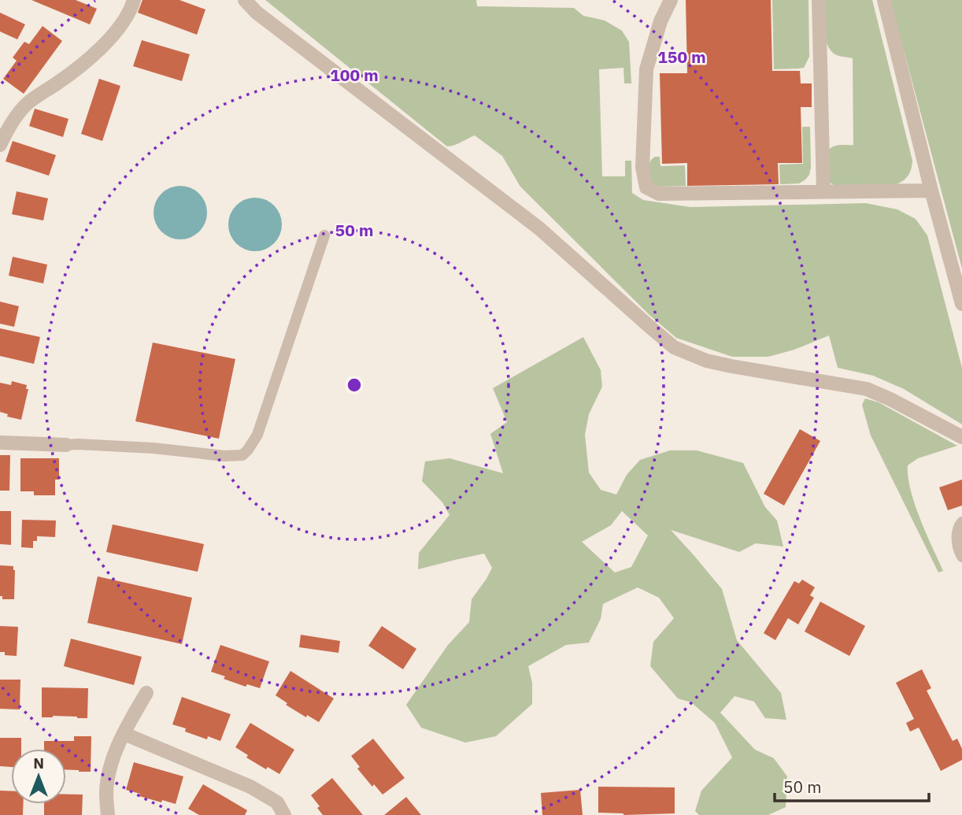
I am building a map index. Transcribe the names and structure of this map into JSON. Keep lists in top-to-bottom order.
{
  "scale_bar": "50 m",
  "north": "top",
  "rings": ["150 m", "100 m", "50 m"]
}
